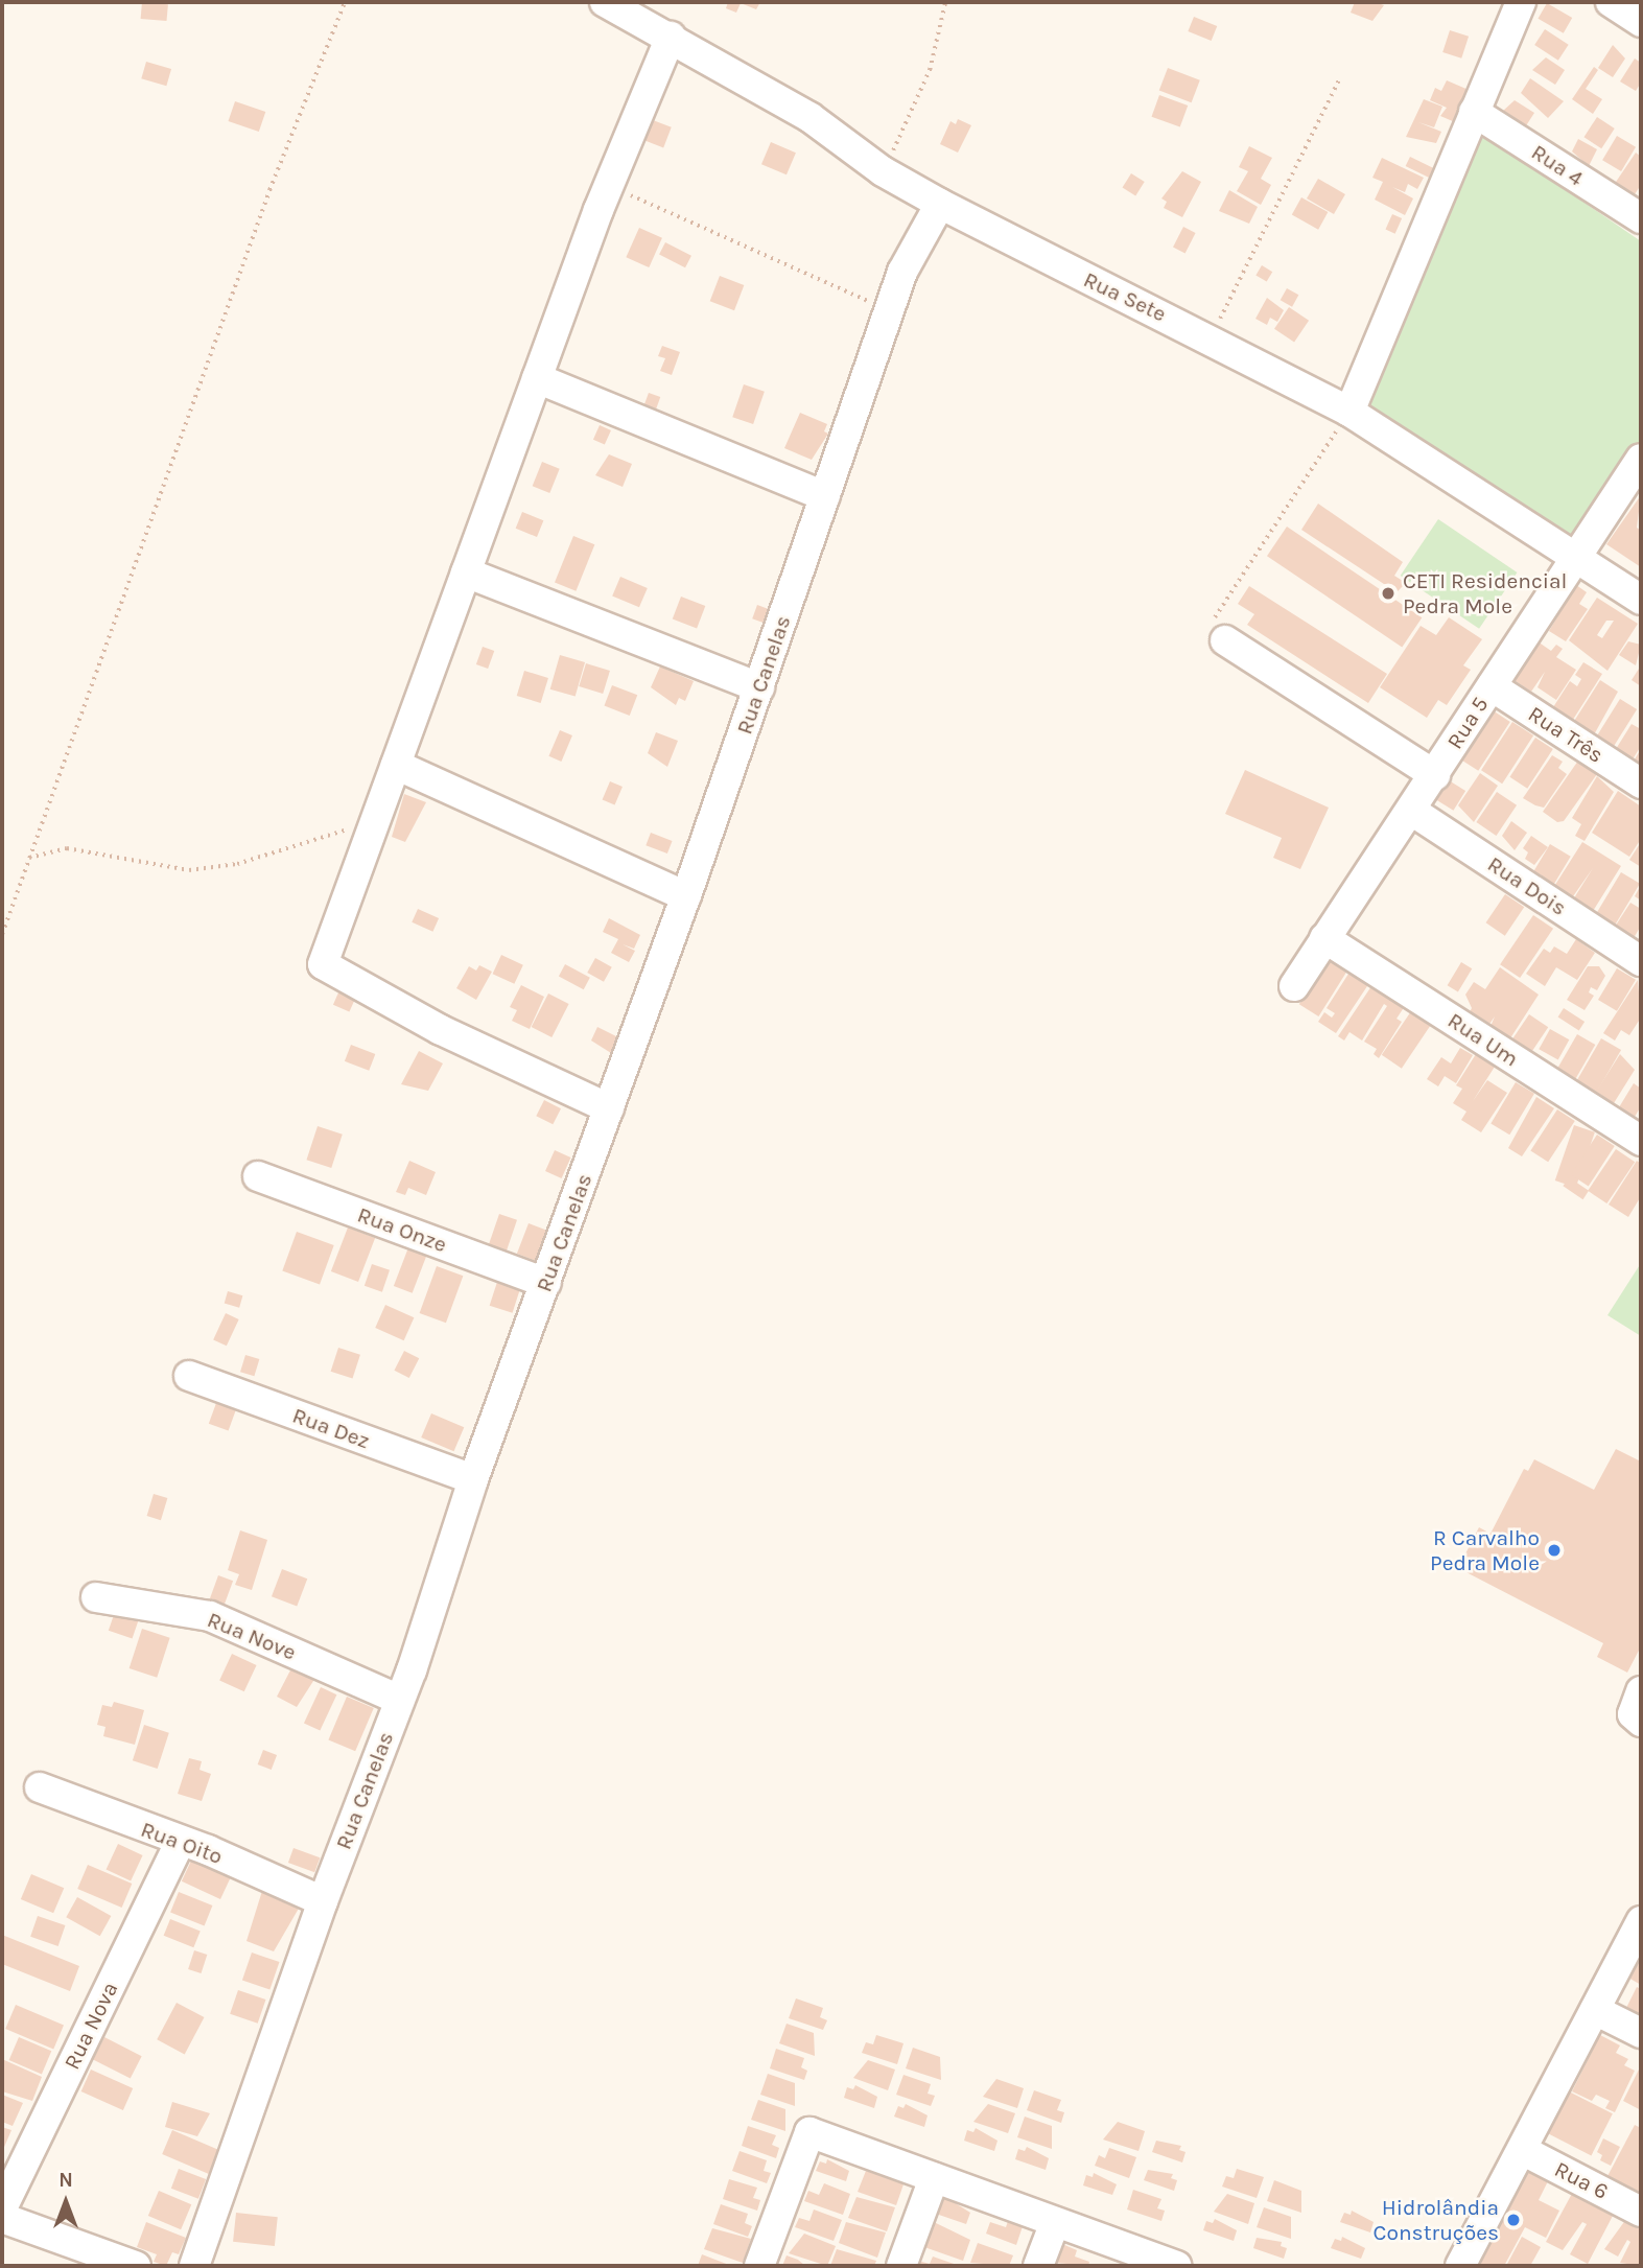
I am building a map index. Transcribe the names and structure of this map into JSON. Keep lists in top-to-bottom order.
{
  "streets": {
    "street": [
      "Rua 4",
      "Rua Sete",
      "Rua Canelas",
      "Rua 5",
      "Rua Três",
      "Rua Dois",
      "Rua Um",
      "Rua Onze",
      "Rua Dez",
      "Rua Nove",
      "Rua Oito",
      "Rua Nova",
      "Rua 6"
    ]
  },
  "crossings": [
    ["Rua Sete", "Rua Canelas"],
    ["Rua Sete", "Rua 5"],
    ["Rua Canelas", "Rua Onze"],
    ["Rua Canelas", "Rua Dez"],
    ["Rua Canelas", "Rua Nove"],
    ["Rua Canelas", "Rua Oito"],
    ["Rua 5", "Rua Três"],
    ["Rua 5", "Rua Dois"],
    ["Rua 5", "Rua Um"],
    ["Rua Oito", "Rua Nova"]
  ],
  "places": ["CETI Residencial Pedra Mole", "R Carvalho Pedra Mole", "Hidrolândia Construções"],
  "north": "top"
}
